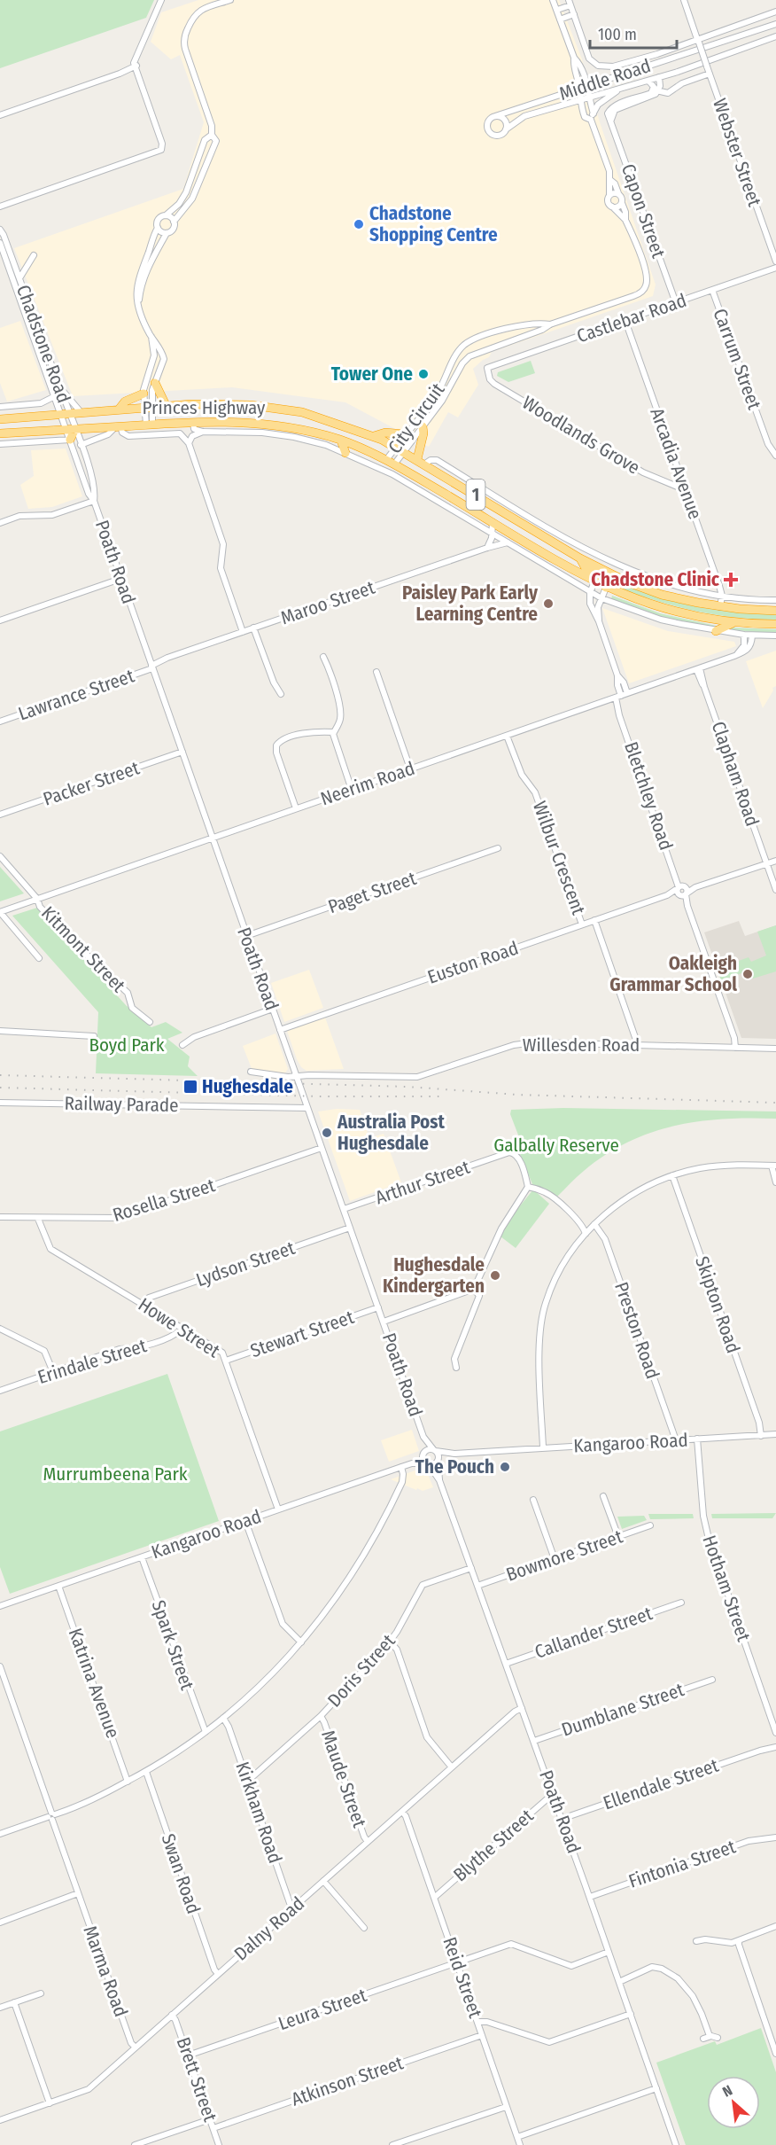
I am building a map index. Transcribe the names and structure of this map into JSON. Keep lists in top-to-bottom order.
{
  "streets": {
    "highway": ["Princes Highway", "1"],
    "street": [
      "Middle Road",
      "Webster Street",
      "Capon Street",
      "Castlebar Road",
      "Chadstone Road",
      "Carrum Street",
      "City Circuit",
      "Woodlands Grove",
      "Arcadia Avenue",
      "Poath Road",
      "Maroo Street",
      "Lawrance Street",
      "Clapham Road",
      "Packer Street",
      "Neerim Road",
      "Bletchley Road",
      "Wilbur Crescent",
      "Paget Street",
      "Kitmont Street",
      "Euston Road",
      "Willesden Road",
      "Railway Parade",
      "Arthur Street",
      "Rosella Street",
      "Lydson Street",
      "Skipton Road",
      "Howe Street",
      "Preston Road",
      "Stewart Street",
      "Erindale Street",
      "Kangaroo Road",
      "Bowmore Street",
      "Hotham Street",
      "Callander Street",
      "Spark Street",
      "Doris Street",
      "Katrina Avenue",
      "Dumblane Street",
      "Maude Street",
      "Ellendale Street",
      "Kirkham Road",
      "Blythe Street",
      "Fintonia Street",
      "Swan Road",
      "Dalny Road",
      "Marma Road",
      "Reid Street",
      "Leura Street",
      "Brett Street",
      "Atkinson Street"
    ]
  },
  "crossings": [
    ["Middle Road", "Webster Street"],
    ["Webster Street", "Capon Street"],
    ["Capon Street", "Castlebar Road"],
    ["Castlebar Road", "Carrum Street"],
    ["Castlebar Road", "Woodlands Grove"],
    ["Castlebar Road", "Arcadia Avenue"],
    ["Chadstone Road", "Princes Highway"],
    ["Chadstone Road", "1"],
    ["Chadstone Road", "Poath Road"],
    ["Princes Highway", "City Circuit"],
    ["Princes Highway", "Arcadia Avenue"],
    ["Princes Highway", "1"],
    ["Woodlands Grove", "Arcadia Avenue"],
    ["1", "Poath Road"],
    ["Poath Road", "Maroo Street"],
    ["Poath Road", "Lawrance Street"],
    ["Poath Road", "Packer Street"],
    ["Poath Road", "Neerim Road"],
    ["Poath Road", "Paget Street"],
    ["Poath Road", "Euston Road"],
    ["Poath Road", "Willesden Road"],
    ["Poath Road", "Railway Parade"],
    ["Poath Road", "Arthur Street"],
    ["Poath Road", "Rosella Street"],
    ["Poath Road", "Lydson Street"],
    ["Poath Road", "Stewart Street"],
    ["Poath Road", "Kangaroo Road"],
    ["Poath Road", "Bowmore Street"],
    ["Poath Road", "Callander Street"],
    ["Poath Road", "Doris Street"],
    ["Poath Road", "Dumblane Street"],
    ["Poath Road", "Ellendale Street"],
    ["Poath Road", "Blythe Street"],
    ["Poath Road", "Fintonia Street"],
    ["Poath Road", "Dalny Road"],
    ["Poath Road", "Leura Street"],
    ["Maroo Street", "Lawrance Street"],
    ["Clapham Road", "Neerim Road"],
    ["Clapham Road", "Euston Road"],
    ["Neerim Road", "Bletchley Road"],
    ["Neerim Road", "Wilbur Crescent"],
    ["Neerim Road", "Kitmont Street"],
    ["Bletchley Road", "Euston Road"],
    ["Bletchley Road", "Willesden Road"],
    ["Wilbur Crescent", "Euston Road"],
    ["Rosella Street", "Howe Street"],
    ["Lydson Street", "Howe Street"],
    ["Skipton Road", "Kangaroo Road"],
    ["Howe Street", "Stewart Street"],
    ["Howe Street", "Erindale Street"],
    ["Howe Street", "Kangaroo Road"],
    ["Preston Road", "Kangaroo Road"],
    ["Kangaroo Road", "Hotham Street"],
    ["Kangaroo Road", "Spark Street"],
    ["Kangaroo Road", "Katrina Avenue"],
    ["Doris Street", "Maude Street"],
    ["Doris Street", "Kirkham Road"],
    ["Maude Street", "Dalny Road"],
    ["Kirkham Road", "Dalny Road"],
    ["Blythe Street", "Reid Street"],
    ["Swan Road", "Dalny Road"],
    ["Dalny Road", "Marma Road"],
    ["Dalny Road", "Reid Street"],
    ["Dalny Road", "Brett Street"],
    ["Reid Street", "Leura Street"],
    ["Reid Street", "Atkinson Street"],
    ["Leura Street", "Brett Street"],
    ["Brett Street", "Atkinson Street"]
  ],
  "parks": ["Boyd Park", "Galbally Reserve", "Murrumbeena Park"],
  "places": {
    "other": [
      "Chadstone Shopping Centre",
      "Tower One",
      "Paisley Park Early Learning Centre",
      "Oakleigh Grammar School",
      "Australia Post Hughesdale",
      "Hughesdale Kindergarten",
      "The Pouch"
    ],
    "health": ["Chadstone Clinic"],
    "transit": ["Hughesdale"]
  },
  "scale_bar": "100 m",
  "north": "top left"
}
